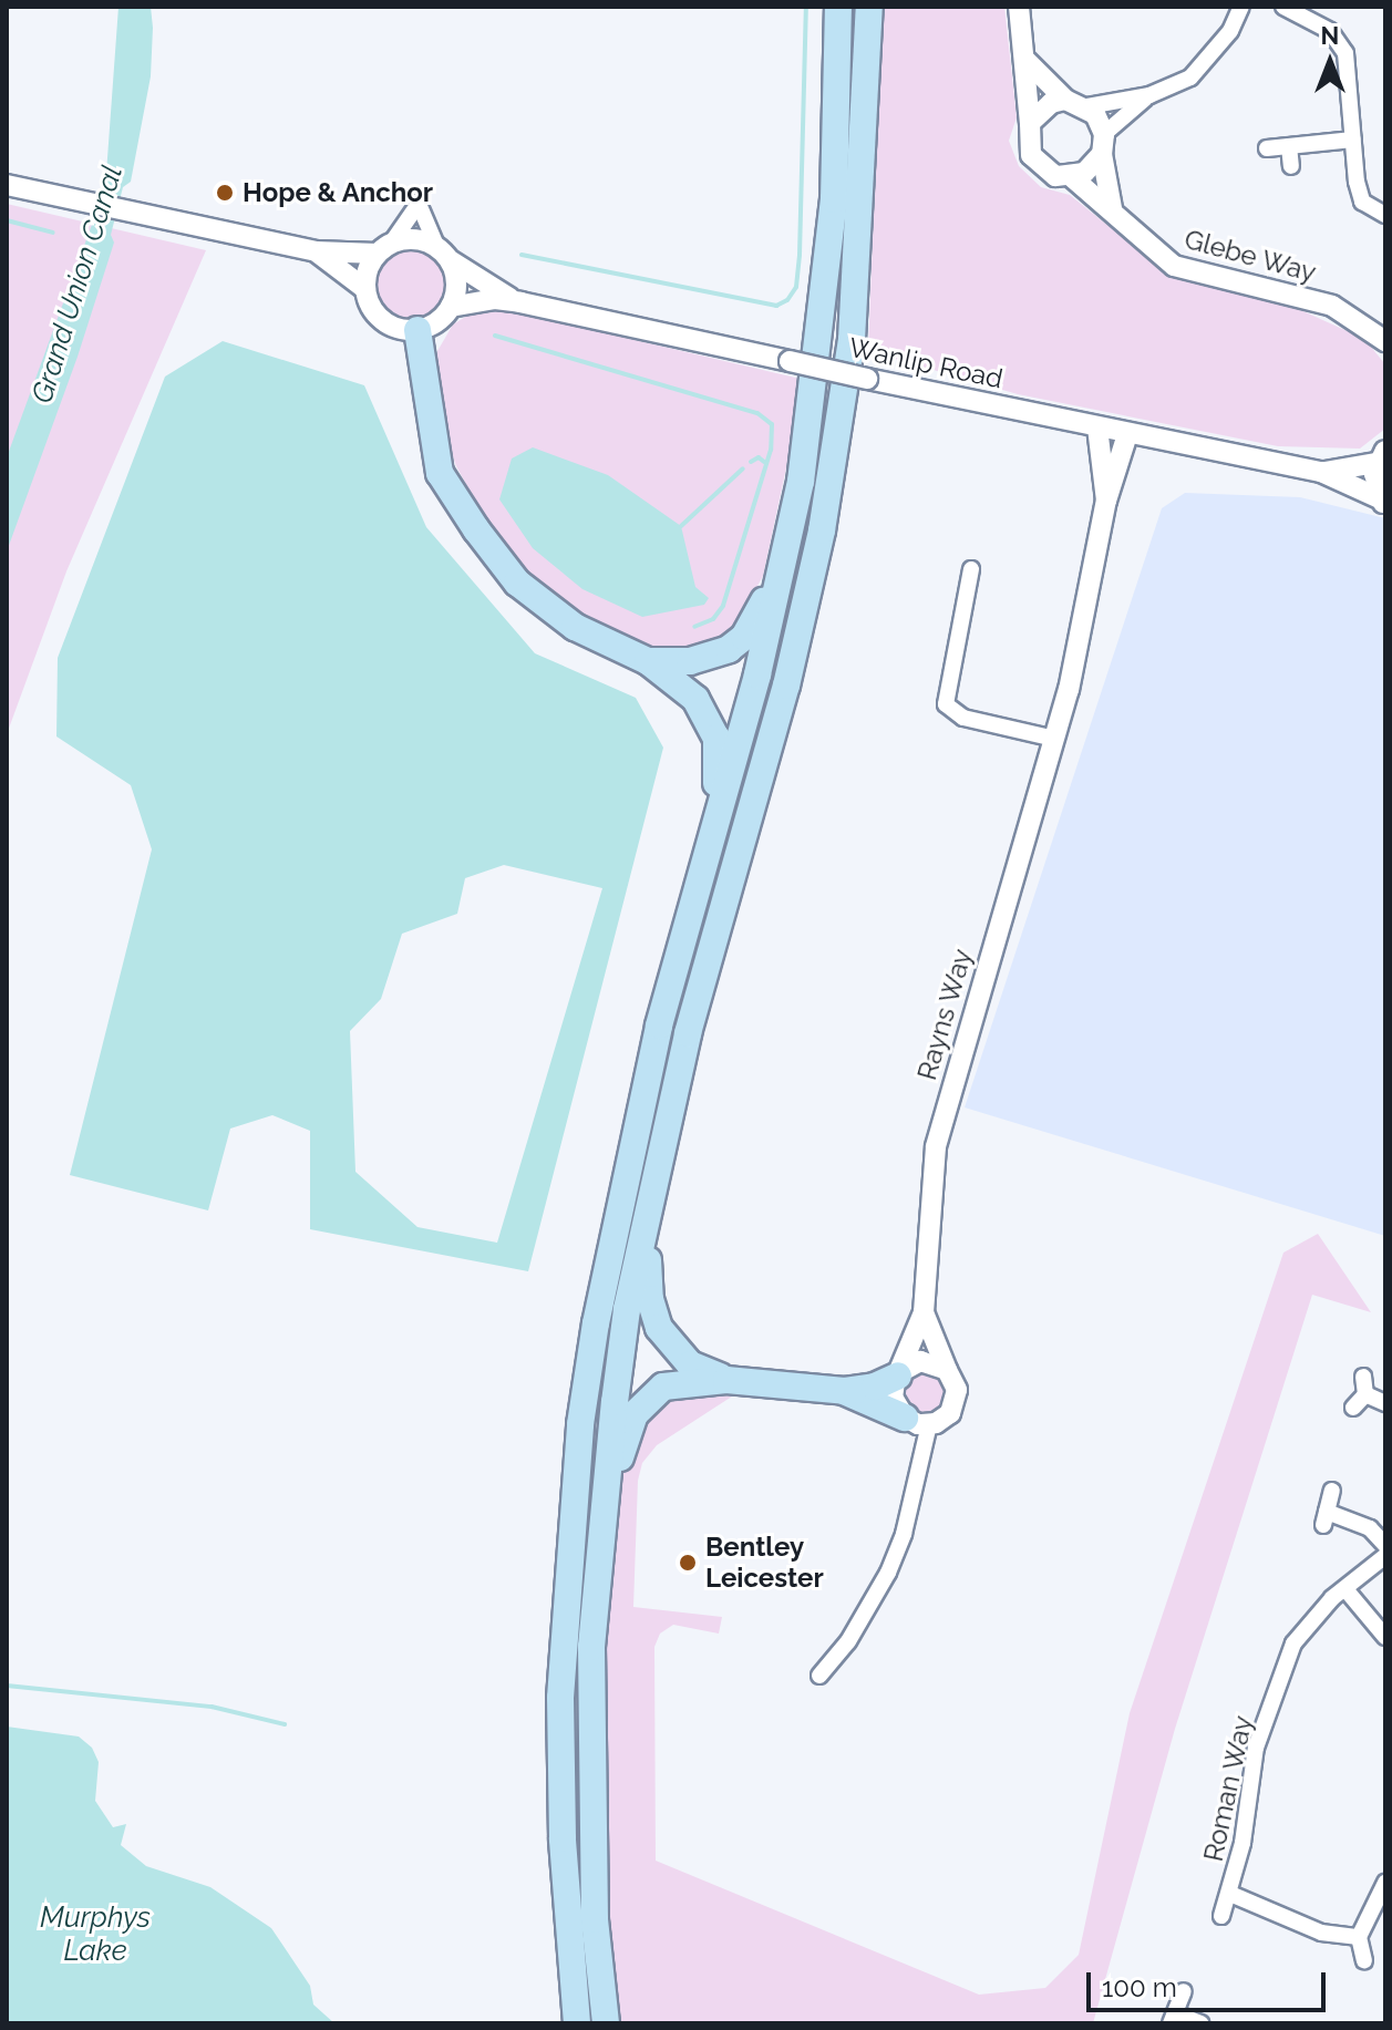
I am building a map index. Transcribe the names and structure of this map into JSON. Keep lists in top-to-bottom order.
{
  "streets": {
    "street": [
      "Glebe Way",
      "Wanlip Road",
      "Rayns Way",
      "Roman Way"
    ]
  },
  "crossings": [
    ["Wanlip Road", "Rayns Way"]
  ],
  "water": ["Grand Union Canal", "Murphys Lake"],
  "places": ["Hope & Anchor", "Bentley Leicester"],
  "scale_bar": "100 m",
  "north": "top"
}
